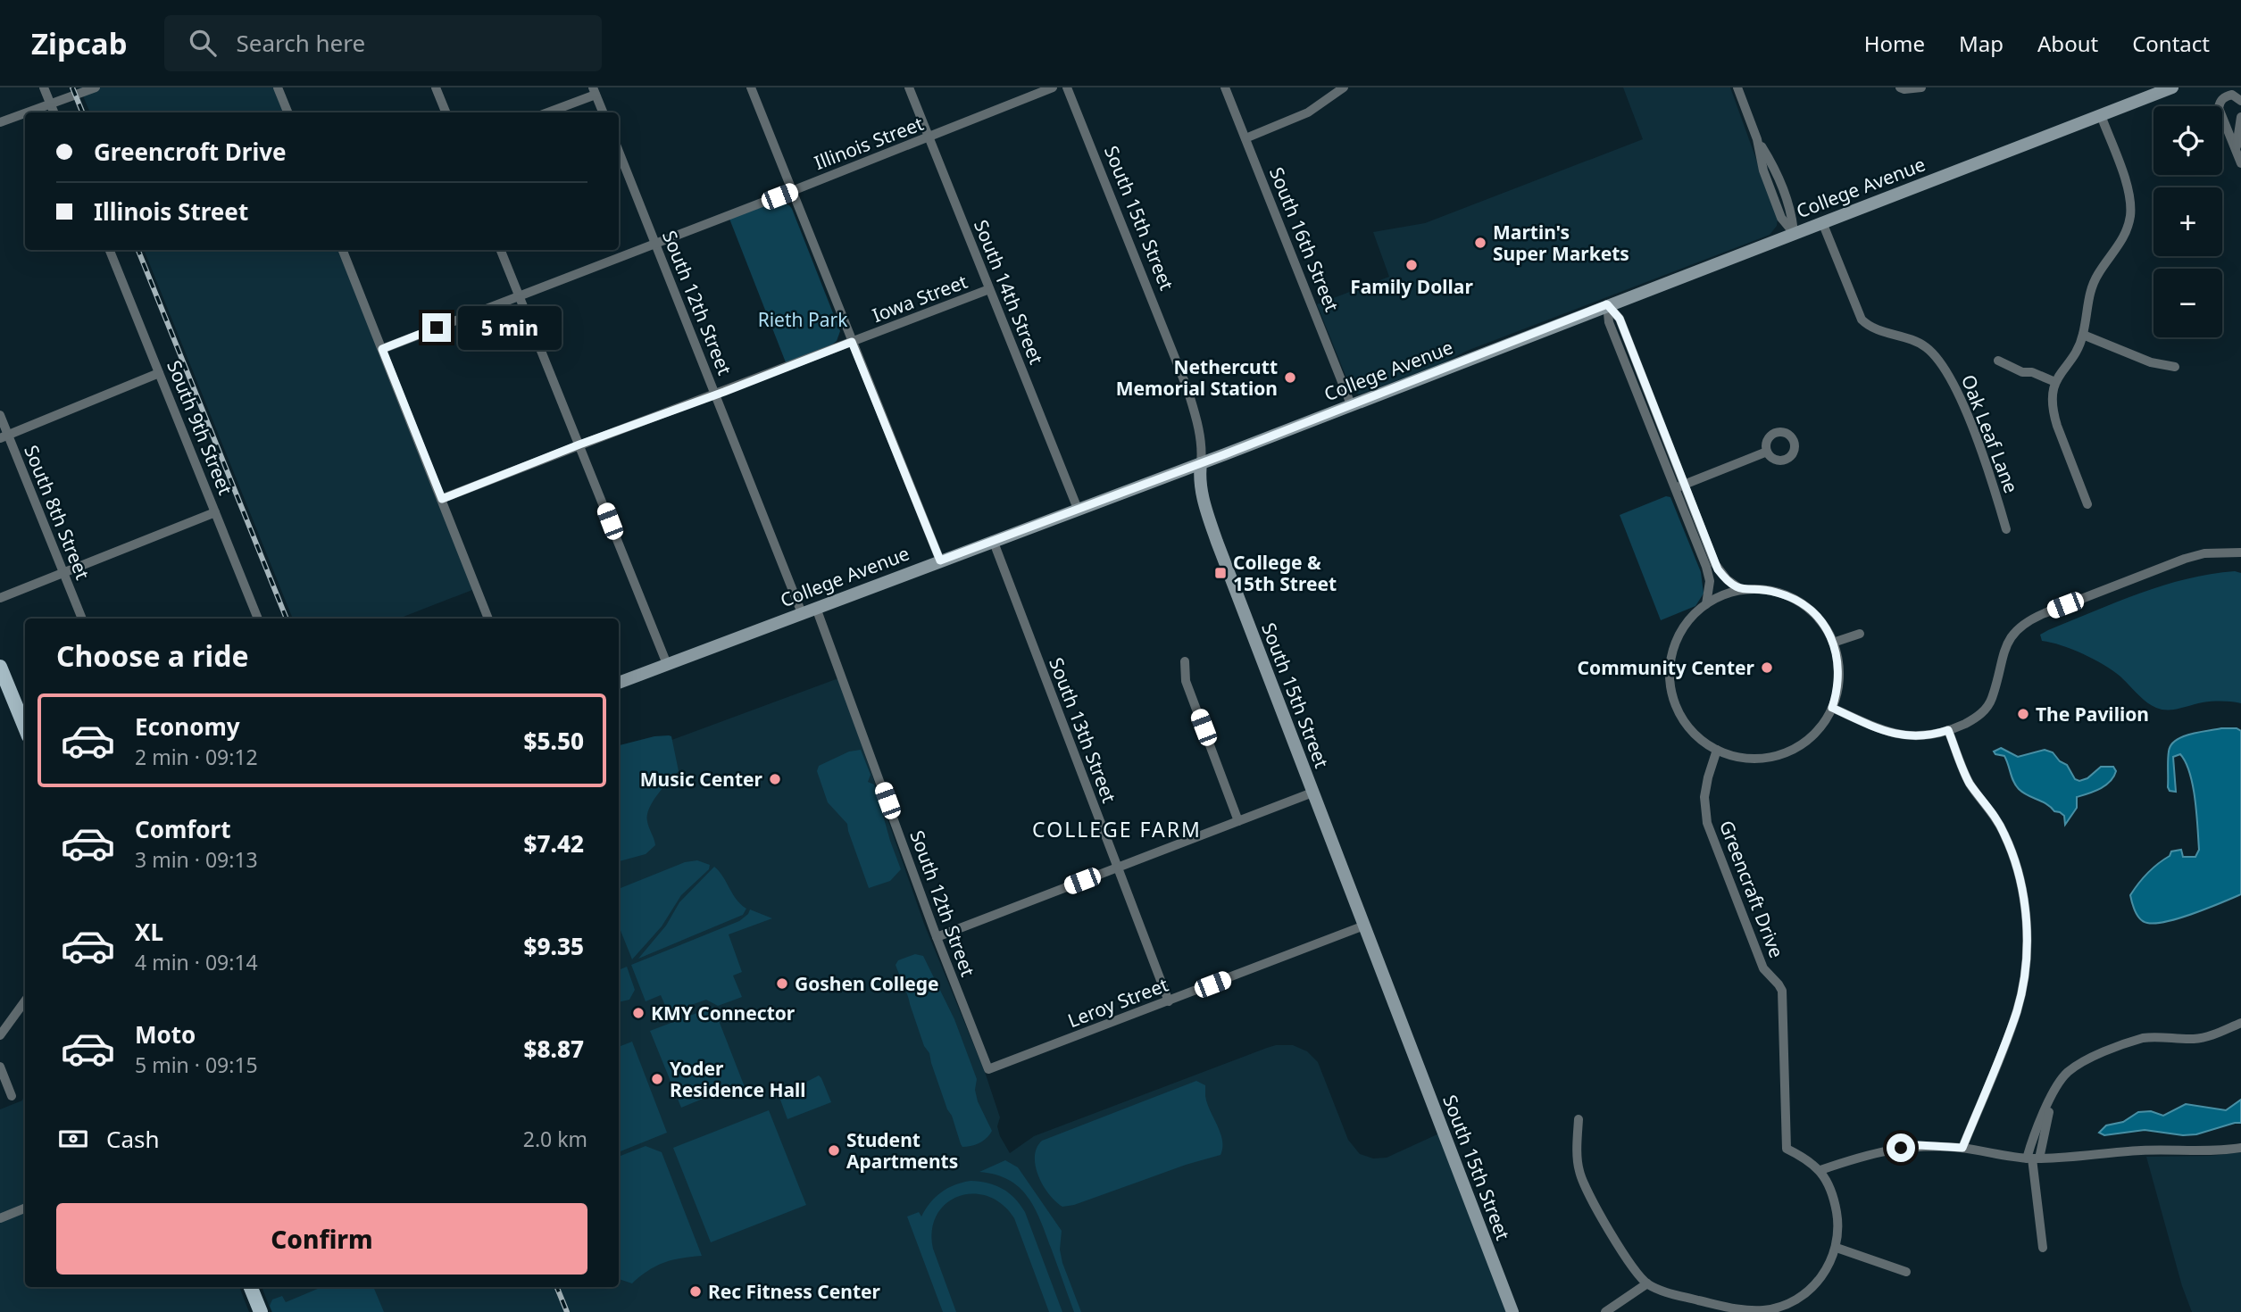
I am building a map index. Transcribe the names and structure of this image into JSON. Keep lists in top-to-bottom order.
{
  "streets": {
    "main road": ["College Avenue", "South 15th Street"],
    "street": [
      "Illinois Street",
      "South 16th Street",
      "South 14th Street",
      "Iowa Street",
      "South 12th Street",
      "South 9th Street",
      "Oak Leaf Lane",
      "South 8th Street",
      "South 13th Street",
      "Greencraft Drive",
      "Leroy Street"
    ]
  },
  "crossings": [
    ["Illinois Street", "South 14th Street"],
    ["Illinois Street", "South 12th Street"],
    ["College Avenue", "South 15th Street"],
    ["College Avenue", "South 16th Street"],
    ["College Avenue", "South 14th Street"],
    ["College Avenue", "South 12th Street"],
    ["College Avenue", "Oak Leaf Lane"],
    ["College Avenue", "South 13th Street"],
    ["South 15th Street", "Leroy Street"],
    ["South 14th Street", "Iowa Street"],
    ["Iowa Street", "South 12th Street"],
    ["South 12th Street", "Leroy Street"],
    ["South 13th Street", "Leroy Street"]
  ],
  "districts": ["COLLEGE FARM"],
  "parks": ["Rieth Park"],
  "places": {
    "other": [
      "Martin's Super Markets",
      "Family Dollar",
      "Nethercutt Memorial Station",
      "Community Center",
      "The Pavilion",
      "Music Center",
      "Goshen College",
      "KMY Connector",
      "Yoder Residence Hall",
      "Student Apartments",
      "Rec Fitness Center"
    ],
    "transit": ["College & 15th Street"]
  },
  "page": {
    "header": "Zipcab",
    "search": "Search here",
    "nav": [
      "Home",
      "Map",
      "About",
      "Contact"
    ],
    "map_buttons": ["+", "−"],
    "banner": ["Greencroft Drive", "Illinois Street"],
    "bubble": "5 min",
    "heading": "Choose a ride",
    "list": [
      {
        "name": "Economy",
        "note": "2 min · 09:12",
        "value": "$5.50"
      },
      {
        "name": "Comfort",
        "note": "3 min · 09:13",
        "value": "$7.42"
      },
      {
        "name": "XL",
        "note": "4 min · 09:14",
        "value": "$9.35"
      },
      {
        "name": "Moto",
        "note": "5 min · 09:15",
        "value": "$8.87"
      }
    ],
    "pay": ["Cash", "2.0 km"],
    "buttons": "Confirm"
  }
}
